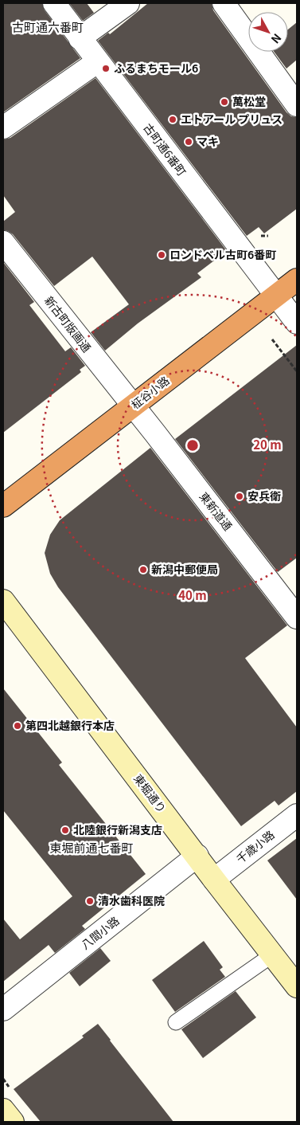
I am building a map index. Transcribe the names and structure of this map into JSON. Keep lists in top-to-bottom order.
{
  "streets": {
    "highway": ["柾谷小路"],
    "street": [
      "古町通6番町",
      "新古町版画通",
      "東新道通",
      "東堀通り",
      "千歳小路",
      "八間小路"
    ]
  },
  "crossings": [
    ["古町通6番町", "柾谷小路"],
    ["新古町版画通", "柾谷小路"],
    ["新古町版画通", "東新道通"],
    ["柾谷小路", "東新道通"],
    ["東堀通り", "千歳小路"],
    ["東堀通り", "八間小路"]
  ],
  "districts": ["古町通六番町", "東堀前通七番町"],
  "places": [
    "ふるまちモール6",
    "萬松堂",
    "エトアール プリュス",
    "マキ",
    "ロンドベル古町6番町",
    "安兵衛",
    "新潟中郵便局",
    "第四北越銀行本店",
    "北陸銀行新潟支店",
    "清水歯科医院"
  ],
  "north": "bottom right",
  "rings": ["20 m", "40 m"]
}
